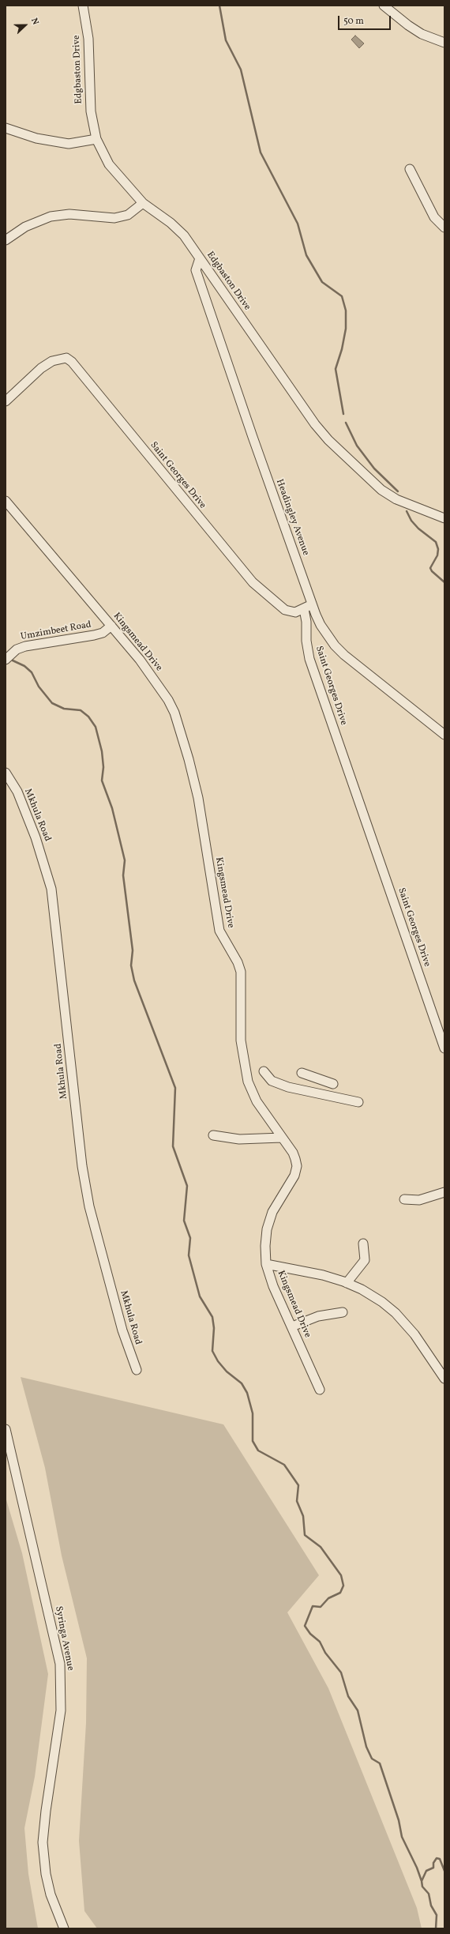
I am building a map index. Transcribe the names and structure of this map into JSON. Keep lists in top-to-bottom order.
{
  "streets": {
    "street": [
      "Edgbaston Drive",
      "Saint Georges Drive",
      "Headingley Avenue",
      "Umzimbeet Road",
      "Kingsmead Drive",
      "Mkhula Road",
      "Syringa Avenue"
    ]
  },
  "crossings": [
    ["Edgbaston Drive", "Headingley Avenue"],
    ["Umzimbeet Road", "Kingsmead Drive"]
  ],
  "scale_bar": "50 m",
  "north": "right"
}
